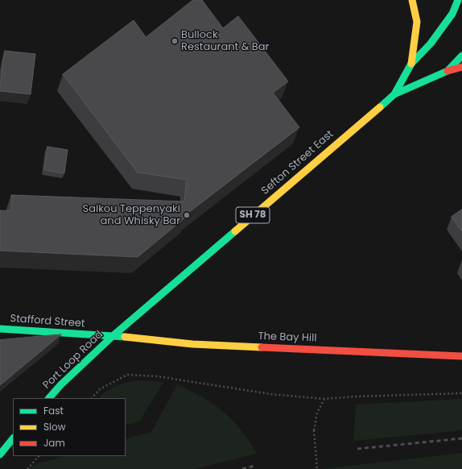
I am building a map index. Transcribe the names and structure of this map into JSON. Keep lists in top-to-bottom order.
{
  "streets": {
    "main road": [
      "Sefton Street East",
      "SH 78",
      "Stafford Street",
      "The Bay Hill",
      "Port Loop Road"
    ]
  },
  "crossings": [
    ["Sefton Street East", "Stafford Street"],
    ["Sefton Street East", "The Bay Hill"],
    ["Sefton Street East", "Port Loop Road"],
    ["Stafford Street", "The Bay Hill"],
    ["Stafford Street", "Port Loop Road"],
    ["The Bay Hill", "Port Loop Road"]
  ],
  "places": ["Bullock Restaurant & Bar", "Saikou Teppenyaki and Whisky Bar"],
  "legend": ["Fast", "Slow", "Jam"]
}
